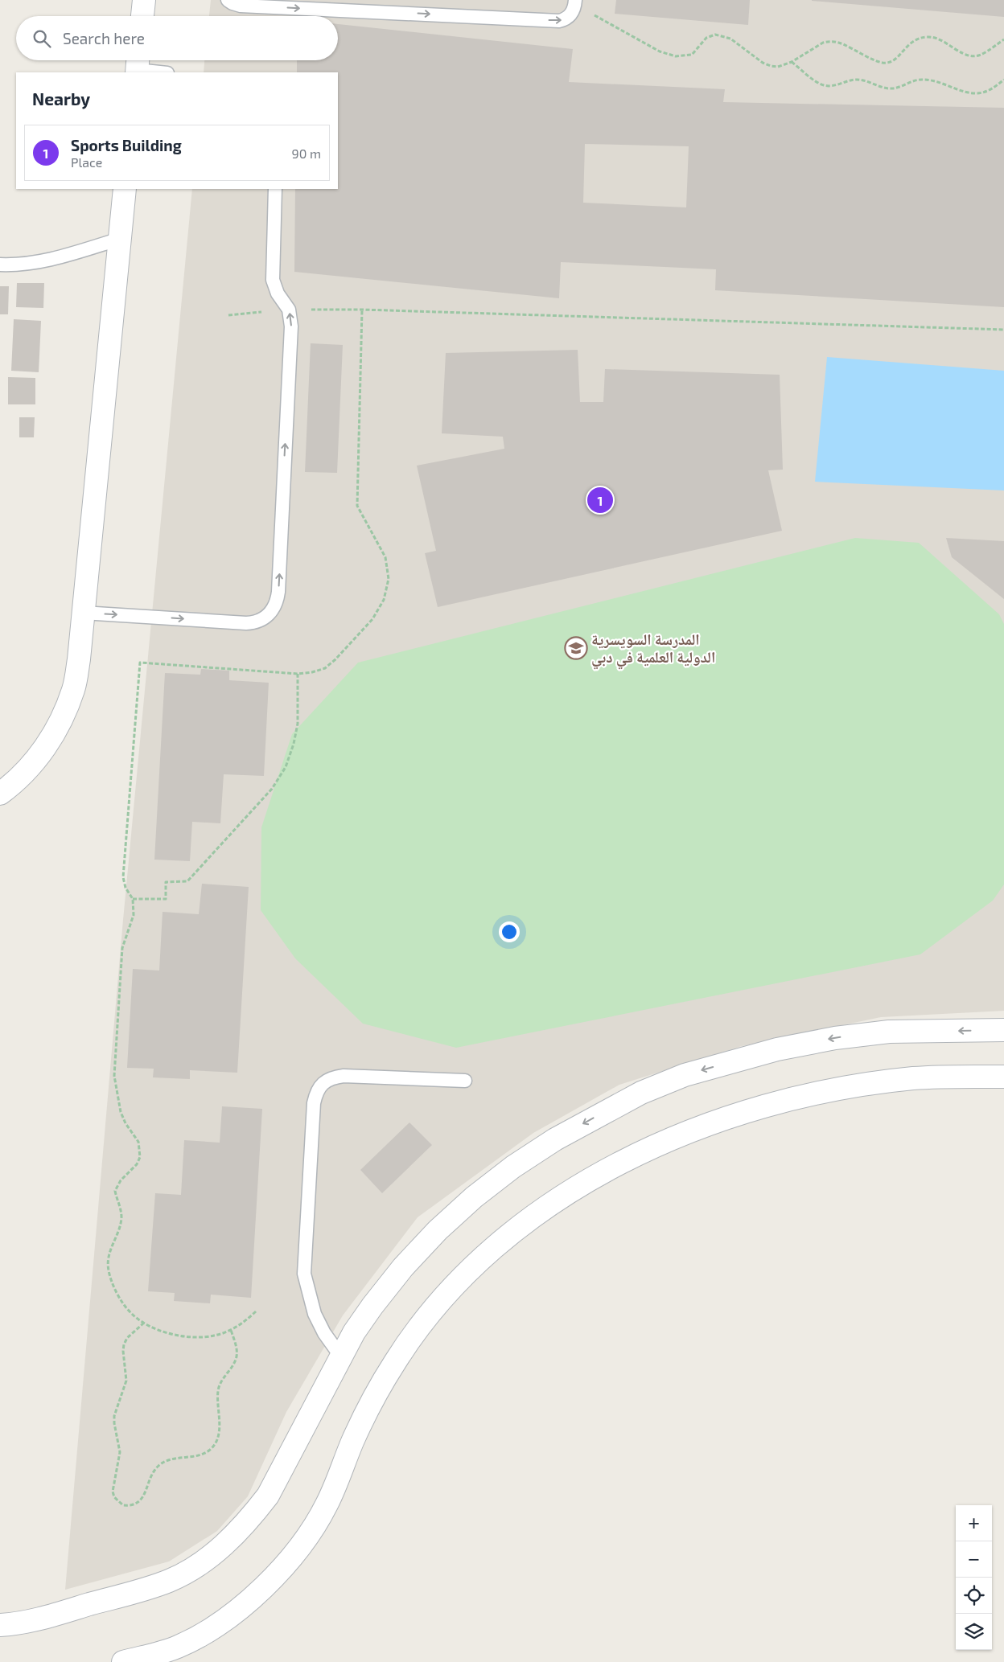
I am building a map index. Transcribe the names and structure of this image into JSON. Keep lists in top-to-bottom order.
{
  "places": {
    "school or university": ["المدرسة السويسرية الدولية العلمية في دبي"]
  },
  "page": {
    "search": "Search here",
    "heading": "Nearby",
    "list": [
      {
        "mark": "1",
        "name": "Sports Building",
        "note": "Place",
        "value": "90 m"
      }
    ],
    "pins": "1",
    "map_buttons": ["+", "−"]
  }
}
